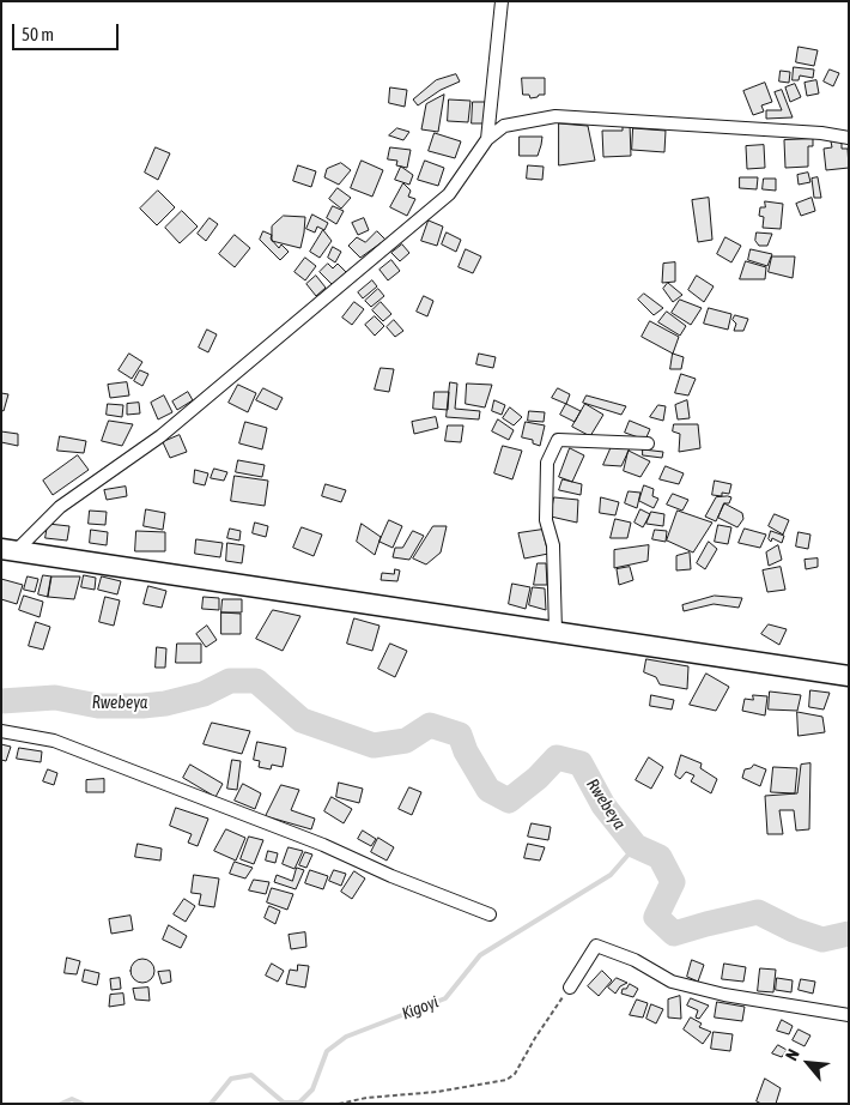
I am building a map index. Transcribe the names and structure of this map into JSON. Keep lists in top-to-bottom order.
{
  "water": ["Rwebeya", "Kigoyi"],
  "scale_bar": "50 m",
  "north": "top left"
}
